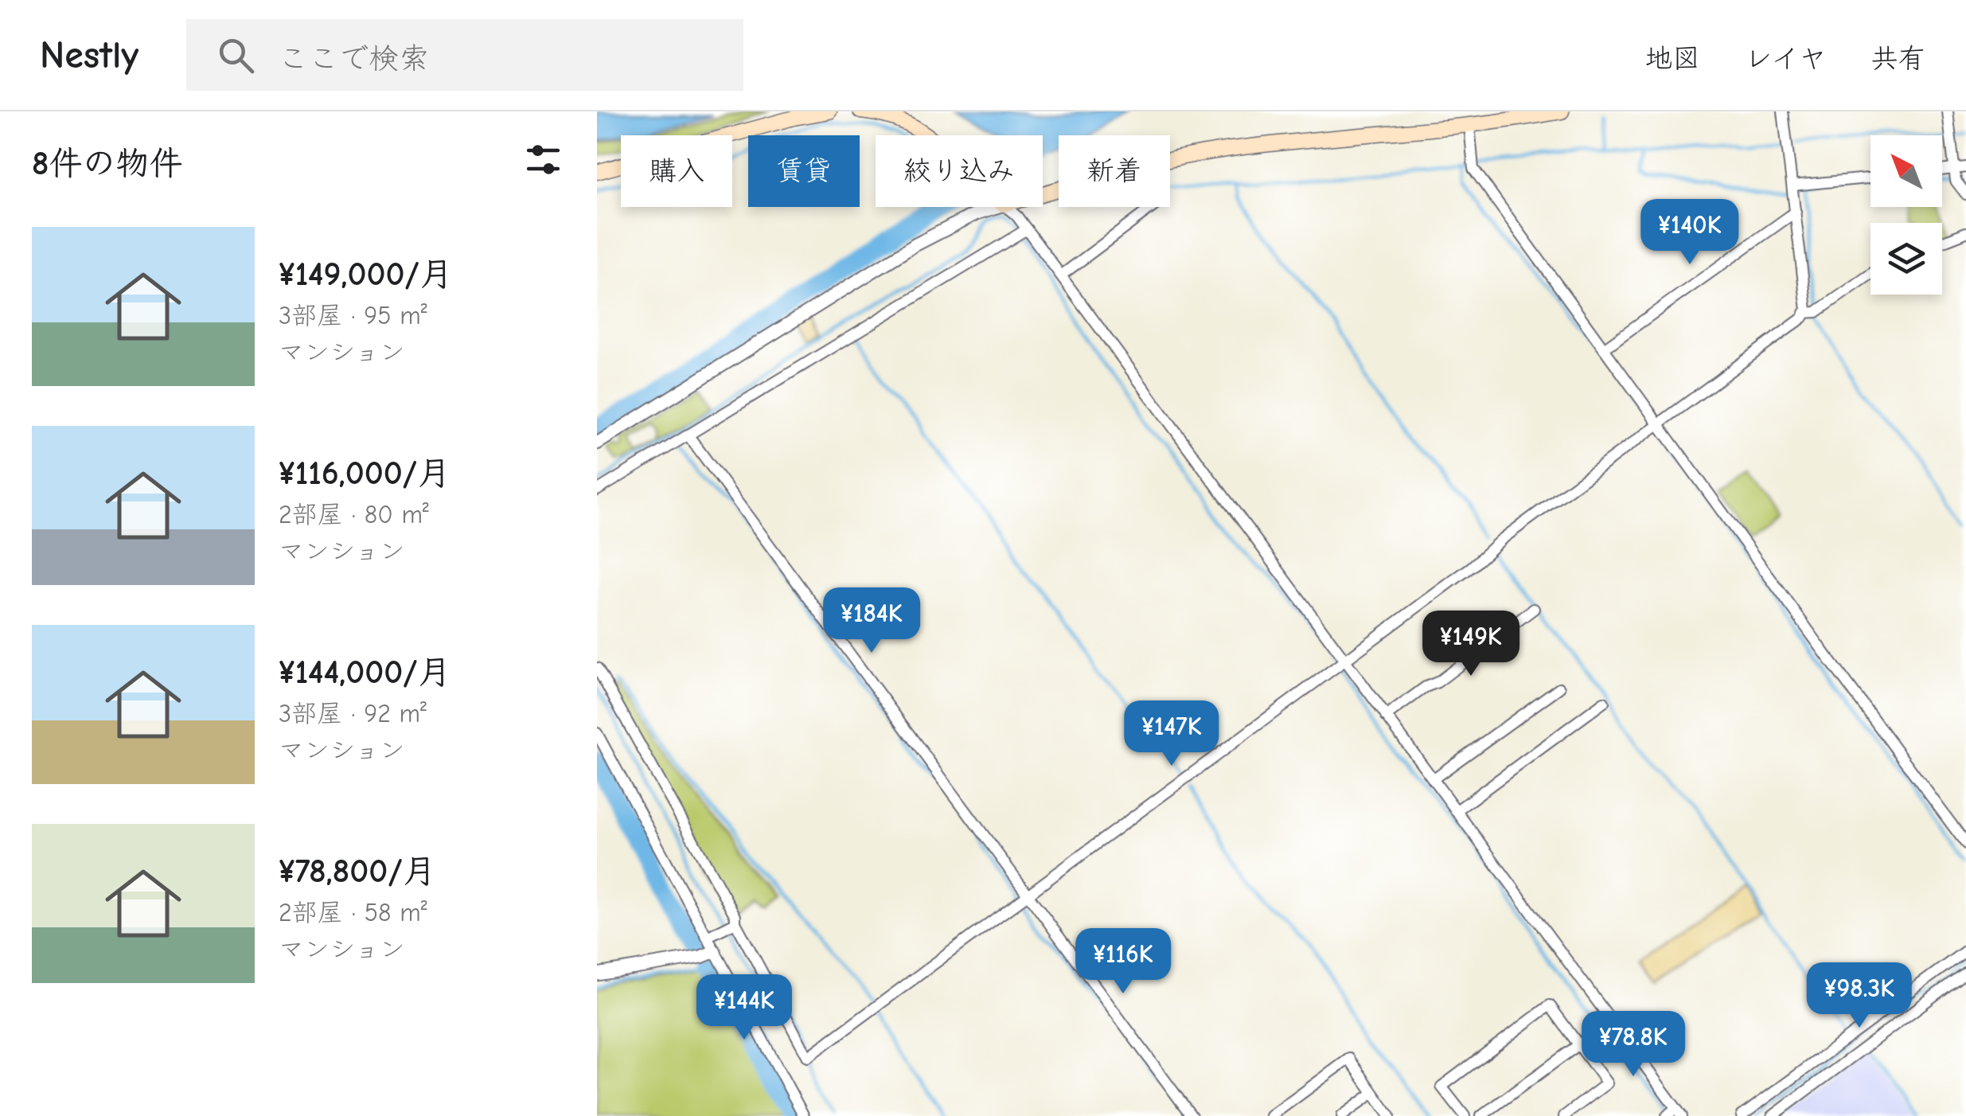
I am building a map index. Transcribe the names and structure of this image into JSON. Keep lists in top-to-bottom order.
{
  "north": "top left",
  "page": {
    "header": "Nestly",
    "search": "ここで検索",
    "nav": ["地図", "レイヤ", "共有"],
    "heading": "8件の物件",
    "chip": [
      "購入",
      "賃貸",
      "絞り込み",
      "新着"
    ],
    "price": [
      "¥140K",
      "¥184K",
      "¥149K",
      "¥147K",
      "¥116K",
      "¥98.3K",
      "¥144K",
      "¥78.8K"
    ],
    "list": [
      {
        "name": "¥149,000/月",
        "note": "3部屋 · 95 m² · マンション"
      },
      {
        "name": "¥116,000/月",
        "note": "2部屋 · 80 m² · マンション"
      },
      {
        "name": "¥144,000/月",
        "note": "3部屋 · 92 m² · マンション"
      },
      {
        "name": "¥78,800/月",
        "note": "2部屋 · 58 m² · マンション"
      }
    ]
  }
}
